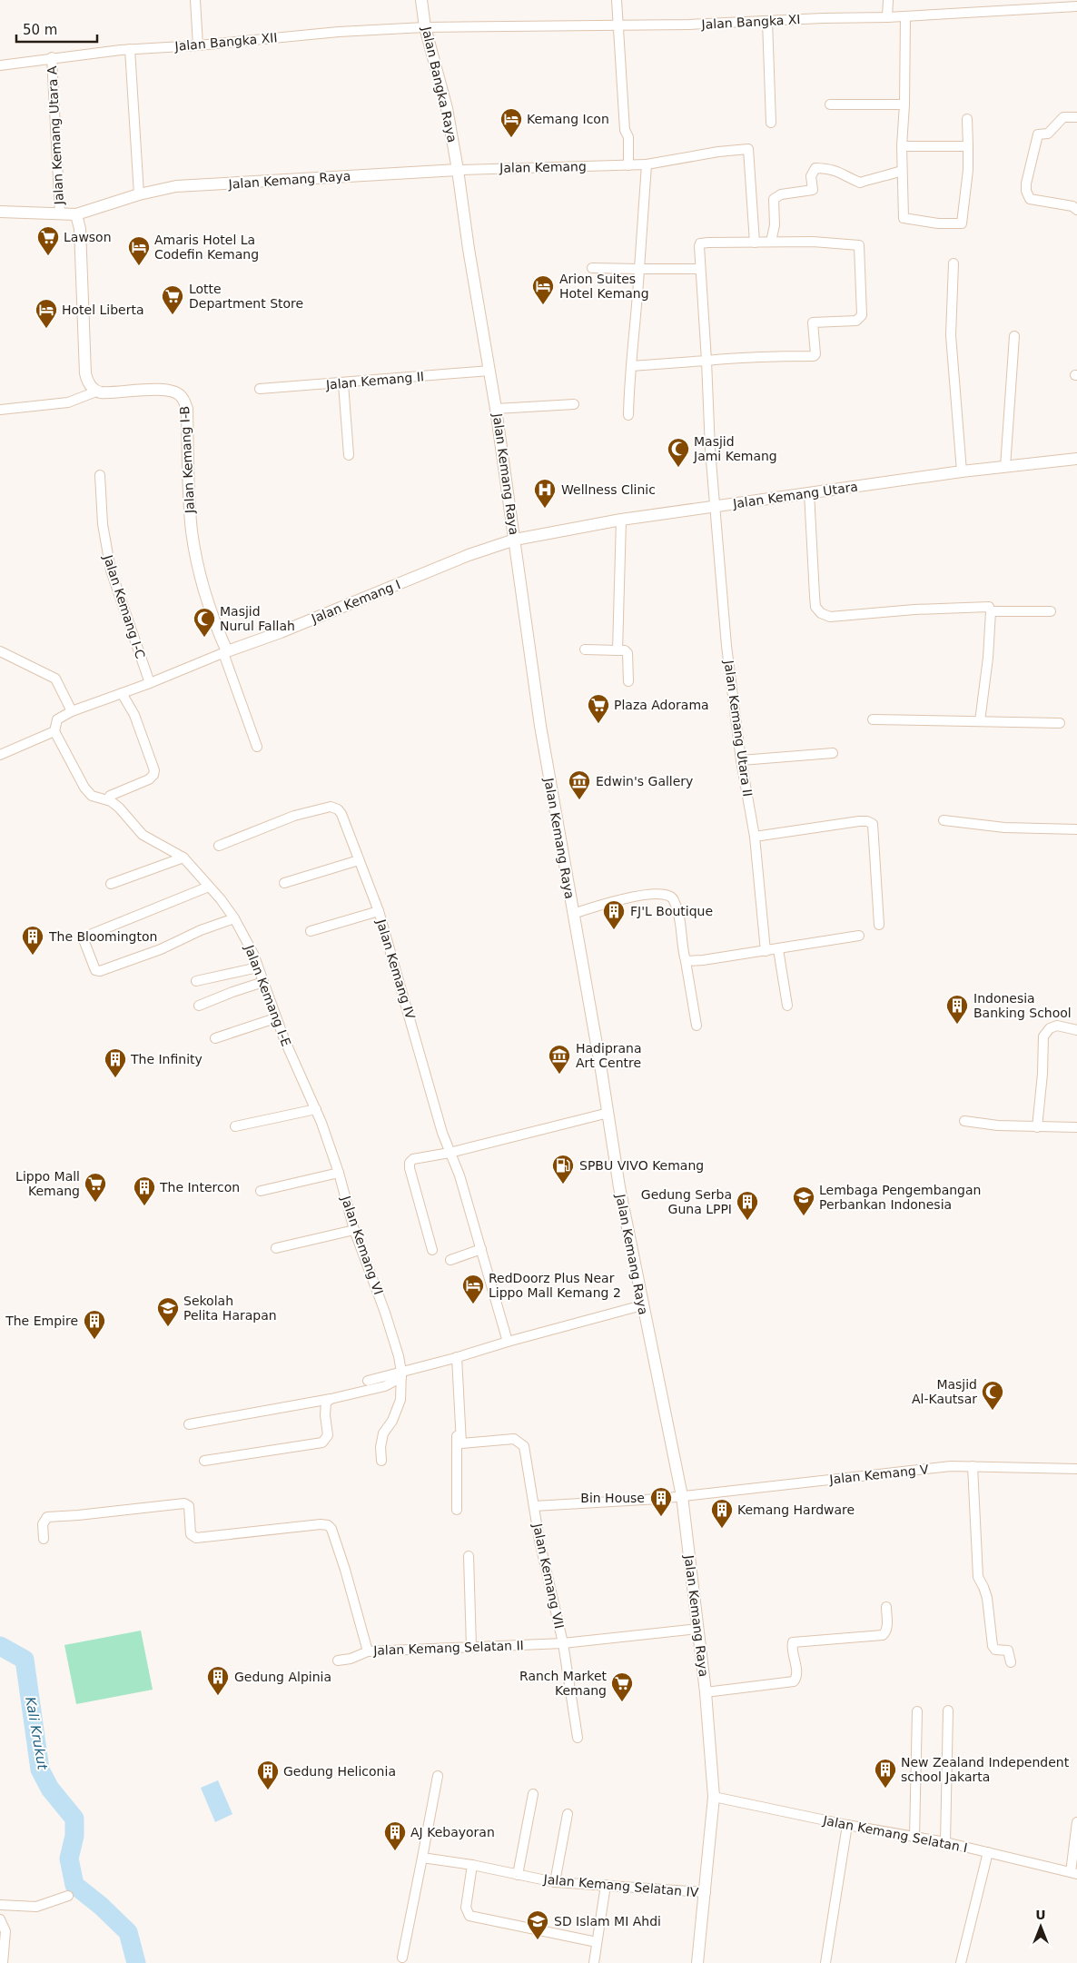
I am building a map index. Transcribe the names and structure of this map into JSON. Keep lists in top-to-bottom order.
{
  "streets": {
    "street": [
      "Jalan Bangka XI",
      "Jalan Bangka XII",
      "Jalan Bangka Raya",
      "Jalan Kemang Utara A",
      "Jalan Kemang",
      "Jalan Kemang Raya",
      "Jalan Kemang II",
      "Jalan Kemang I-B",
      "Jalan Kemang Utara",
      "Jalan Kemang I",
      "Jalan Kemang I-C",
      "Jalan Kemang Utara II",
      "Jalan Kemang IV",
      "Jalan Kemang I-E",
      "Jalan Kemang VI",
      "Jalan Kemang V",
      "Jalan Kemang VII",
      "Jalan Kemang Selatan II",
      "Jalan Kemang Selatan I",
      "Jalan Kemang Selatan IV"
    ]
  },
  "crossings": [
    ["Jalan Bangka XI", "Jalan Bangka XII"],
    ["Jalan Bangka XI", "Jalan Bangka Raya"],
    ["Jalan Bangka XII", "Jalan Bangka Raya"],
    ["Jalan Bangka XII", "Jalan Kemang Utara A"],
    ["Jalan Bangka Raya", "Jalan Kemang"],
    ["Jalan Bangka Raya", "Jalan Kemang Raya"],
    ["Jalan Kemang Utara A", "Jalan Kemang Raya"],
    ["Jalan Kemang", "Jalan Kemang Raya"],
    ["Jalan Kemang", "Jalan Kemang Utara II"],
    ["Jalan Kemang Raya", "Jalan Kemang II"],
    ["Jalan Kemang Raya", "Jalan Kemang Utara"],
    ["Jalan Kemang Raya", "Jalan Kemang I"],
    ["Jalan Kemang Raya", "Jalan Kemang V"],
    ["Jalan Kemang Raya", "Jalan Kemang VII"],
    ["Jalan Kemang Raya", "Jalan Kemang Selatan II"],
    ["Jalan Kemang Raya", "Jalan Kemang Selatan I"],
    ["Jalan Kemang Raya", "Jalan Kemang Selatan IV"],
    ["Jalan Kemang I-B", "Jalan Kemang I"],
    ["Jalan Kemang Utara", "Jalan Kemang I"],
    ["Jalan Kemang Utara", "Jalan Kemang Utara II"],
    ["Jalan Kemang I", "Jalan Kemang I-C"],
    ["Jalan Kemang I", "Jalan Kemang I-E"],
    ["Jalan Kemang I-E", "Jalan Kemang VI"],
    ["Jalan Kemang V", "Jalan Kemang VII"],
    ["Jalan Kemang VII", "Jalan Kemang Selatan II"]
  ],
  "water": ["Kali Krukut"],
  "places": {
    "hotel": [
      "Kemang Icon",
      "Amaris Hotel La Codefin Kemang",
      "Arion Suites Hotel Kemang",
      "Hotel Liberta",
      "RedDoorz Plus Near Lippo Mall Kemang 2"
    ],
    "supermarket": [
      "Lawson",
      "Lotte Department Store",
      "Plaza Adorama",
      "Lippo Mall Kemang",
      "Ranch Market Kemang"
    ],
    "mosque": ["Masjid Jami Kemang", "Masjid Nurul Fallah", "Masjid Al-Kautsar"],
    "hospital": ["Wellness Clinic"],
    "museum": ["Edwin's Gallery", "Hadiprana Art Centre"],
    "building": [
      "FJ'L Boutique",
      "The Bloomington",
      "Indonesia Banking School",
      "The Infinity",
      "The Intercon",
      "Gedung Serba Guna LPPI",
      "The Empire",
      "Bin House",
      "Kemang Hardware",
      "Gedung Alpinia",
      "New Zealand Independent school Jakarta",
      "Gedung Heliconia",
      "AJ Kebayoran"
    ],
    "fuel station": ["SPBU VIVO Kemang"],
    "school or university": ["Lembaga Pengembangan Perbankan Indonesia", "Sekolah Pelita Harapan", "SD Islam MI Ahdi"]
  },
  "scale_bar": "50 m",
  "north": "top"
}
